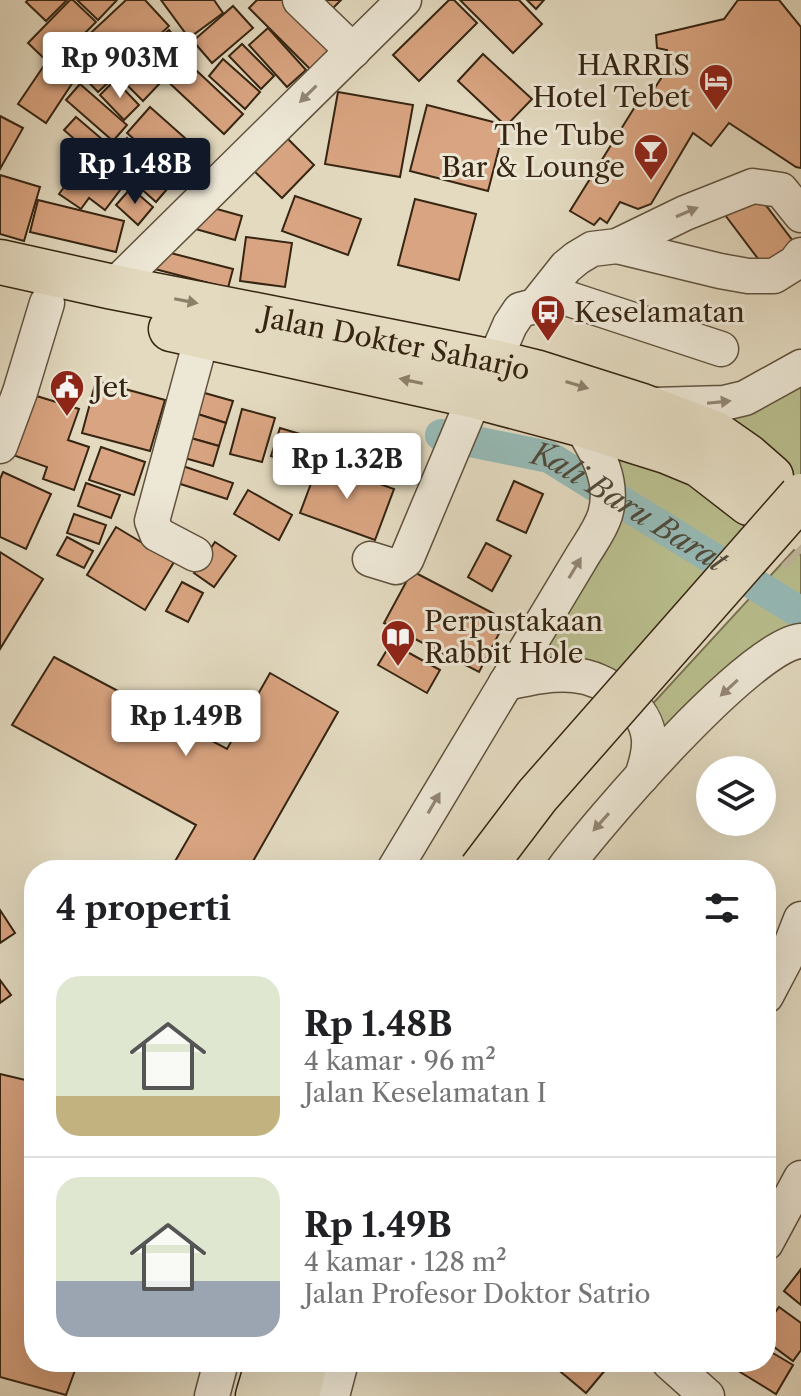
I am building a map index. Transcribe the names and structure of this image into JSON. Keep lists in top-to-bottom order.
{
  "streets": {
    "main road": ["Jalan Dokter Saharjo"]
  },
  "water": ["Kali Baru Barat"],
  "places": {
    "hotel": ["HARRIS Hotel Tebet"],
    "bar": ["The Tube Bar & Lounge"],
    "bus stop": ["Keselamatan"],
    "public building": ["Jet"],
    "library": ["Perpustakaan Rabbit Hole"]
  },
  "page": {
    "price": [
      "Rp 903M",
      "Rp 1.48B",
      "Rp 1.32B",
      "Rp 1.49B"
    ],
    "heading": "4 properti",
    "list": [
      {
        "name": "Rp 1.48B",
        "note": "4 kamar · 96 m² · Jalan Keselamatan I"
      },
      {
        "name": "Rp 1.49B",
        "note": "4 kamar · 128 m² · Jalan Profesor Doktor Satrio"
      }
    ]
  }
}
